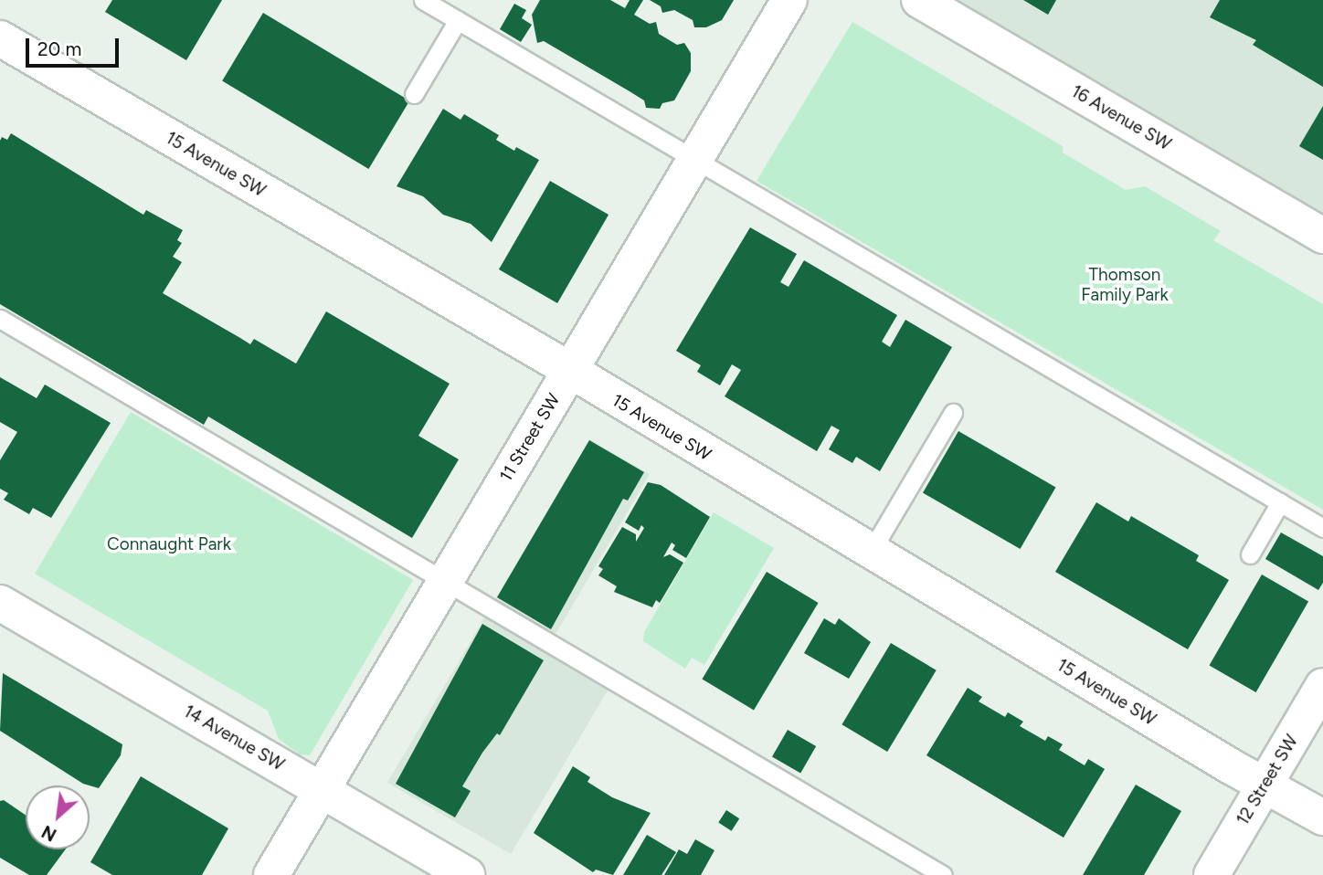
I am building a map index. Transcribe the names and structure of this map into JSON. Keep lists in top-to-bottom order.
{
  "streets": {
    "street": [
      "16 Avenue SW",
      "15 Avenue SW",
      "11 Street SW",
      "14 Avenue SW",
      "12 Street SW"
    ]
  },
  "crossings": [
    ["15 Avenue SW", "11 Street SW"],
    ["15 Avenue SW", "12 Street SW"],
    ["11 Street SW", "14 Avenue SW"]
  ],
  "parks": ["Thomson Family Park", "Connaught Park"],
  "scale_bar": "20 m",
  "north": "bottom left"
}
